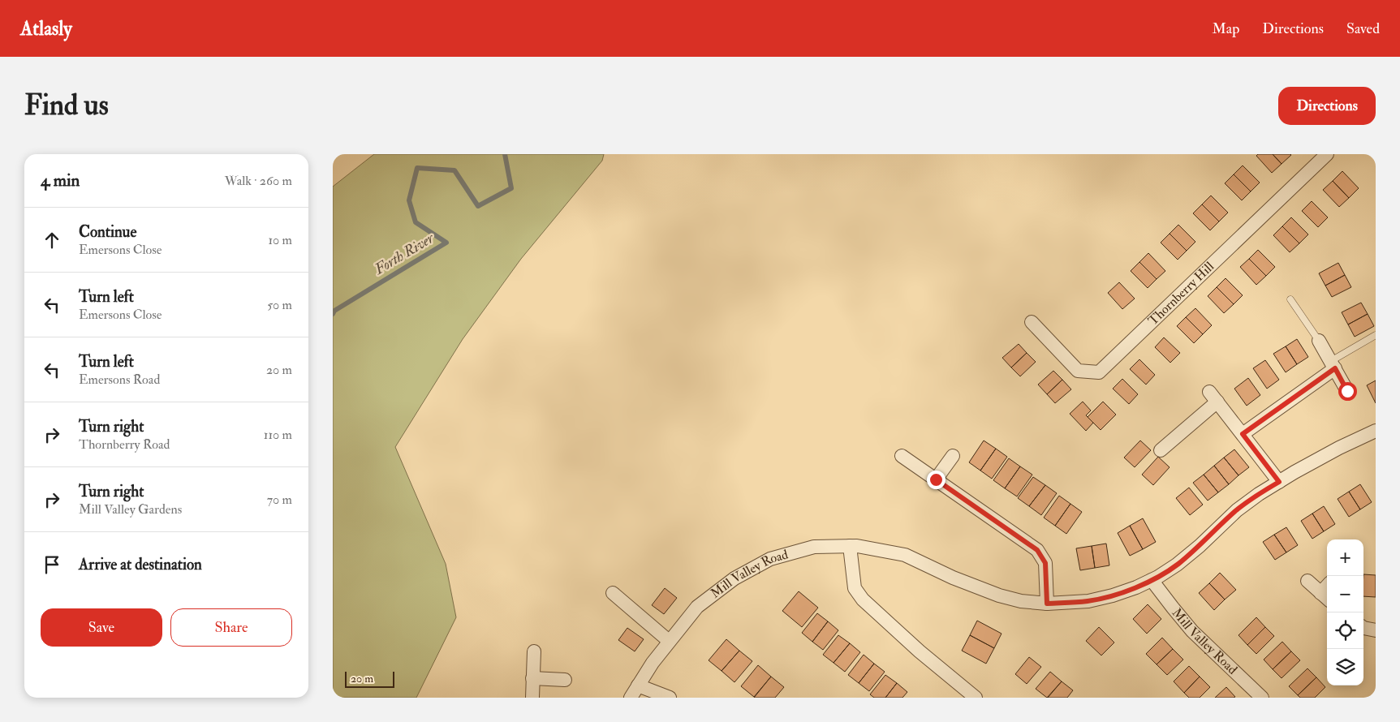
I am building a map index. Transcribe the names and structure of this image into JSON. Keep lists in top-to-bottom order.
{
  "streets": {
    "street": ["Thornberry Hill", "Mill Valley Road"]
  },
  "water": ["Forth River"],
  "scale_bar": "20 m",
  "page": {
    "header": "Atlasly",
    "nav": ["Map", "Directions", "Saved"],
    "buttons": [
      "Directions",
      ["Save", "Share"]
    ],
    "title": "Find us",
    "heading": ["4 min", "Walk · 260 m"],
    "list": [
      ["Continue", "Emersons Close", "10 m"],
      ["Turn left", "Emersons Close", "50 m"],
      ["Turn left", "Emersons Road", "20 m"],
      ["Turn right", "Thornberry Road", "110 m"],
      ["Turn right", "Mill Valley Gardens", "70 m"],
      "Arrive at destination"
    ],
    "map_buttons": ["+", "−"],
    "scale": "20 m"
  }
}
